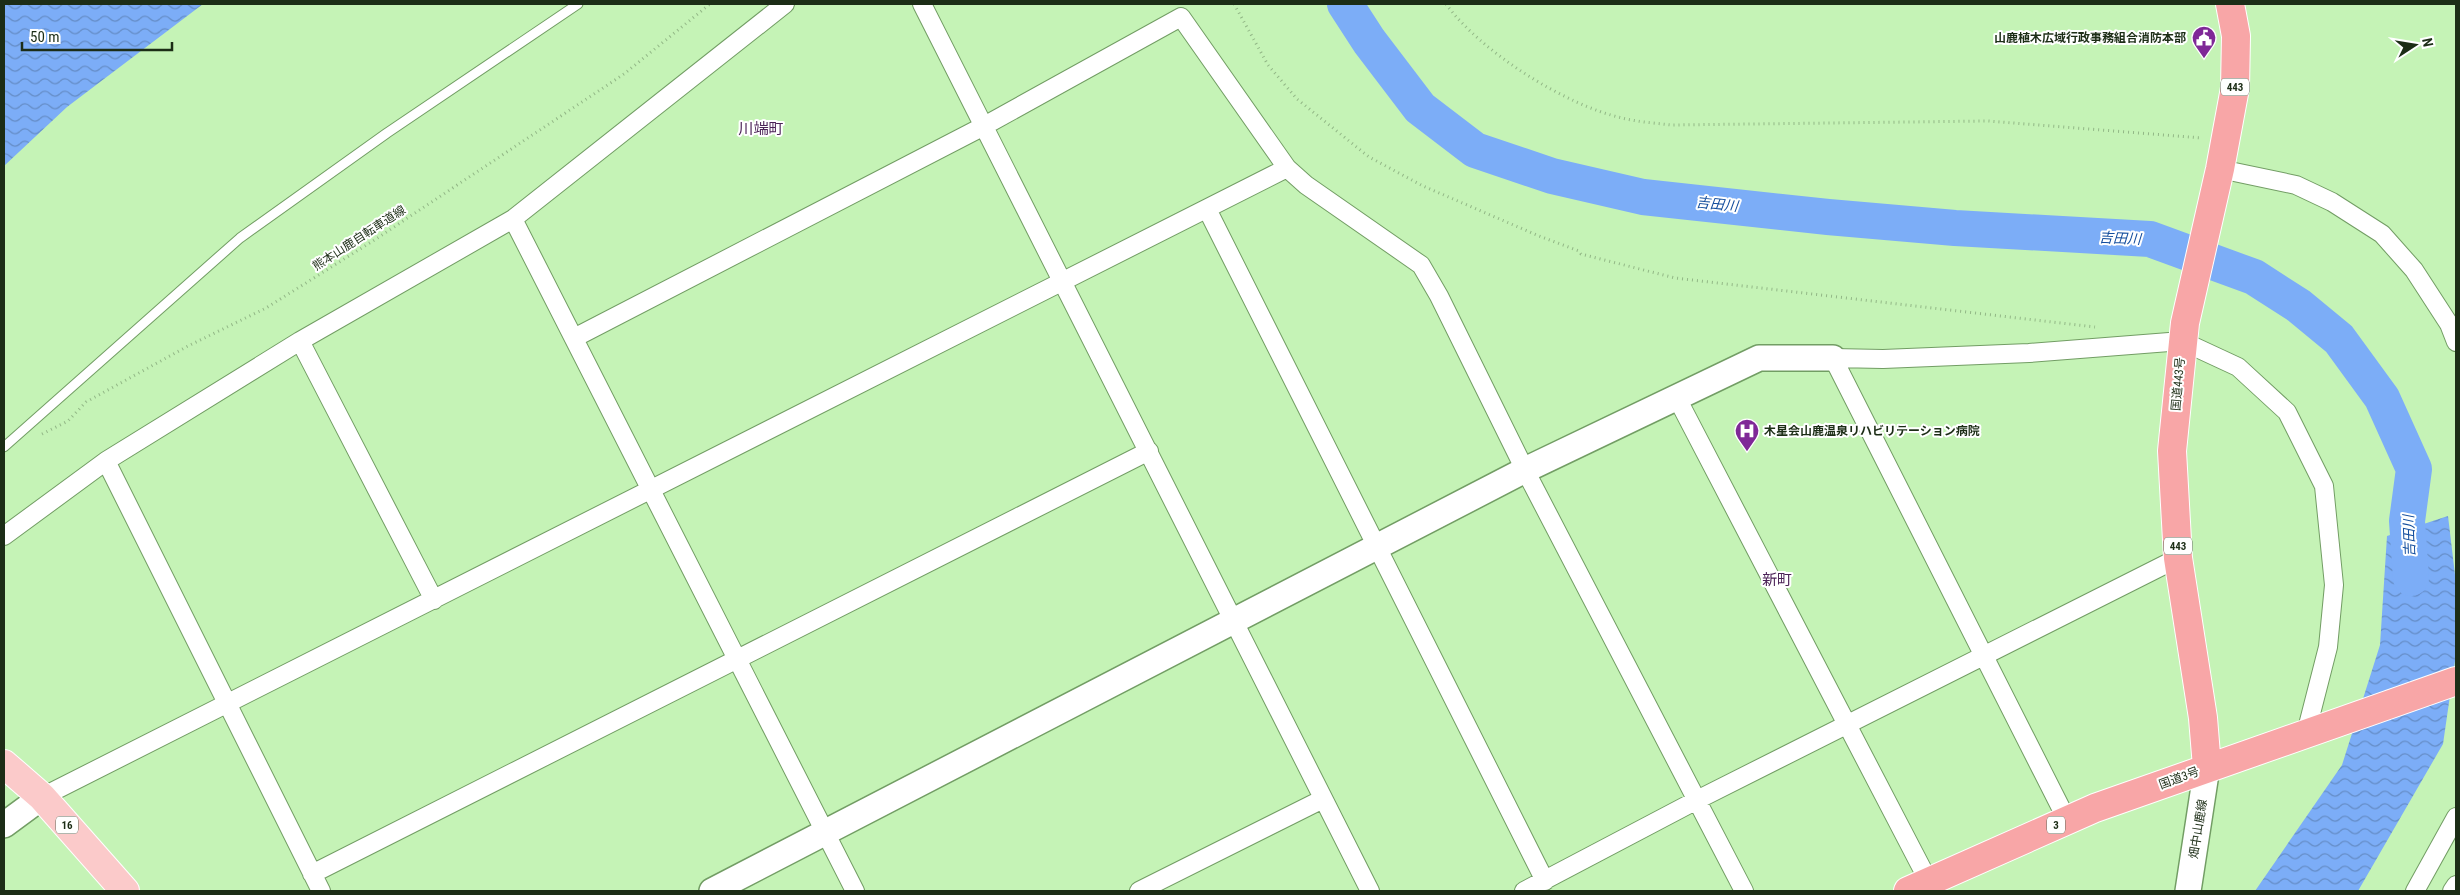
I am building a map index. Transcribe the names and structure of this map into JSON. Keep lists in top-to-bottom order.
{
  "streets": {
    "highway": [
      "443",
      "国道443号",
      "国道3号",
      "3"
    ],
    "main road": ["16"],
    "street": ["畑中山鹿線"],
    "path": ["熊本山鹿自転車道線"]
  },
  "crossings": [
    ["国道443号", "国道3号"],
    ["国道443号", "畑中山鹿線"],
    ["国道3号", "畑中山鹿線"]
  ],
  "districts": ["川端町", "新町"],
  "water": ["吉田川"],
  "places": {
    "public building": ["山鹿植木広域行政事務組合消防本部"],
    "hospital": ["木星会山鹿温泉リハビリテーション病院"]
  },
  "scale_bar": "50 m",
  "north": "right"
}
